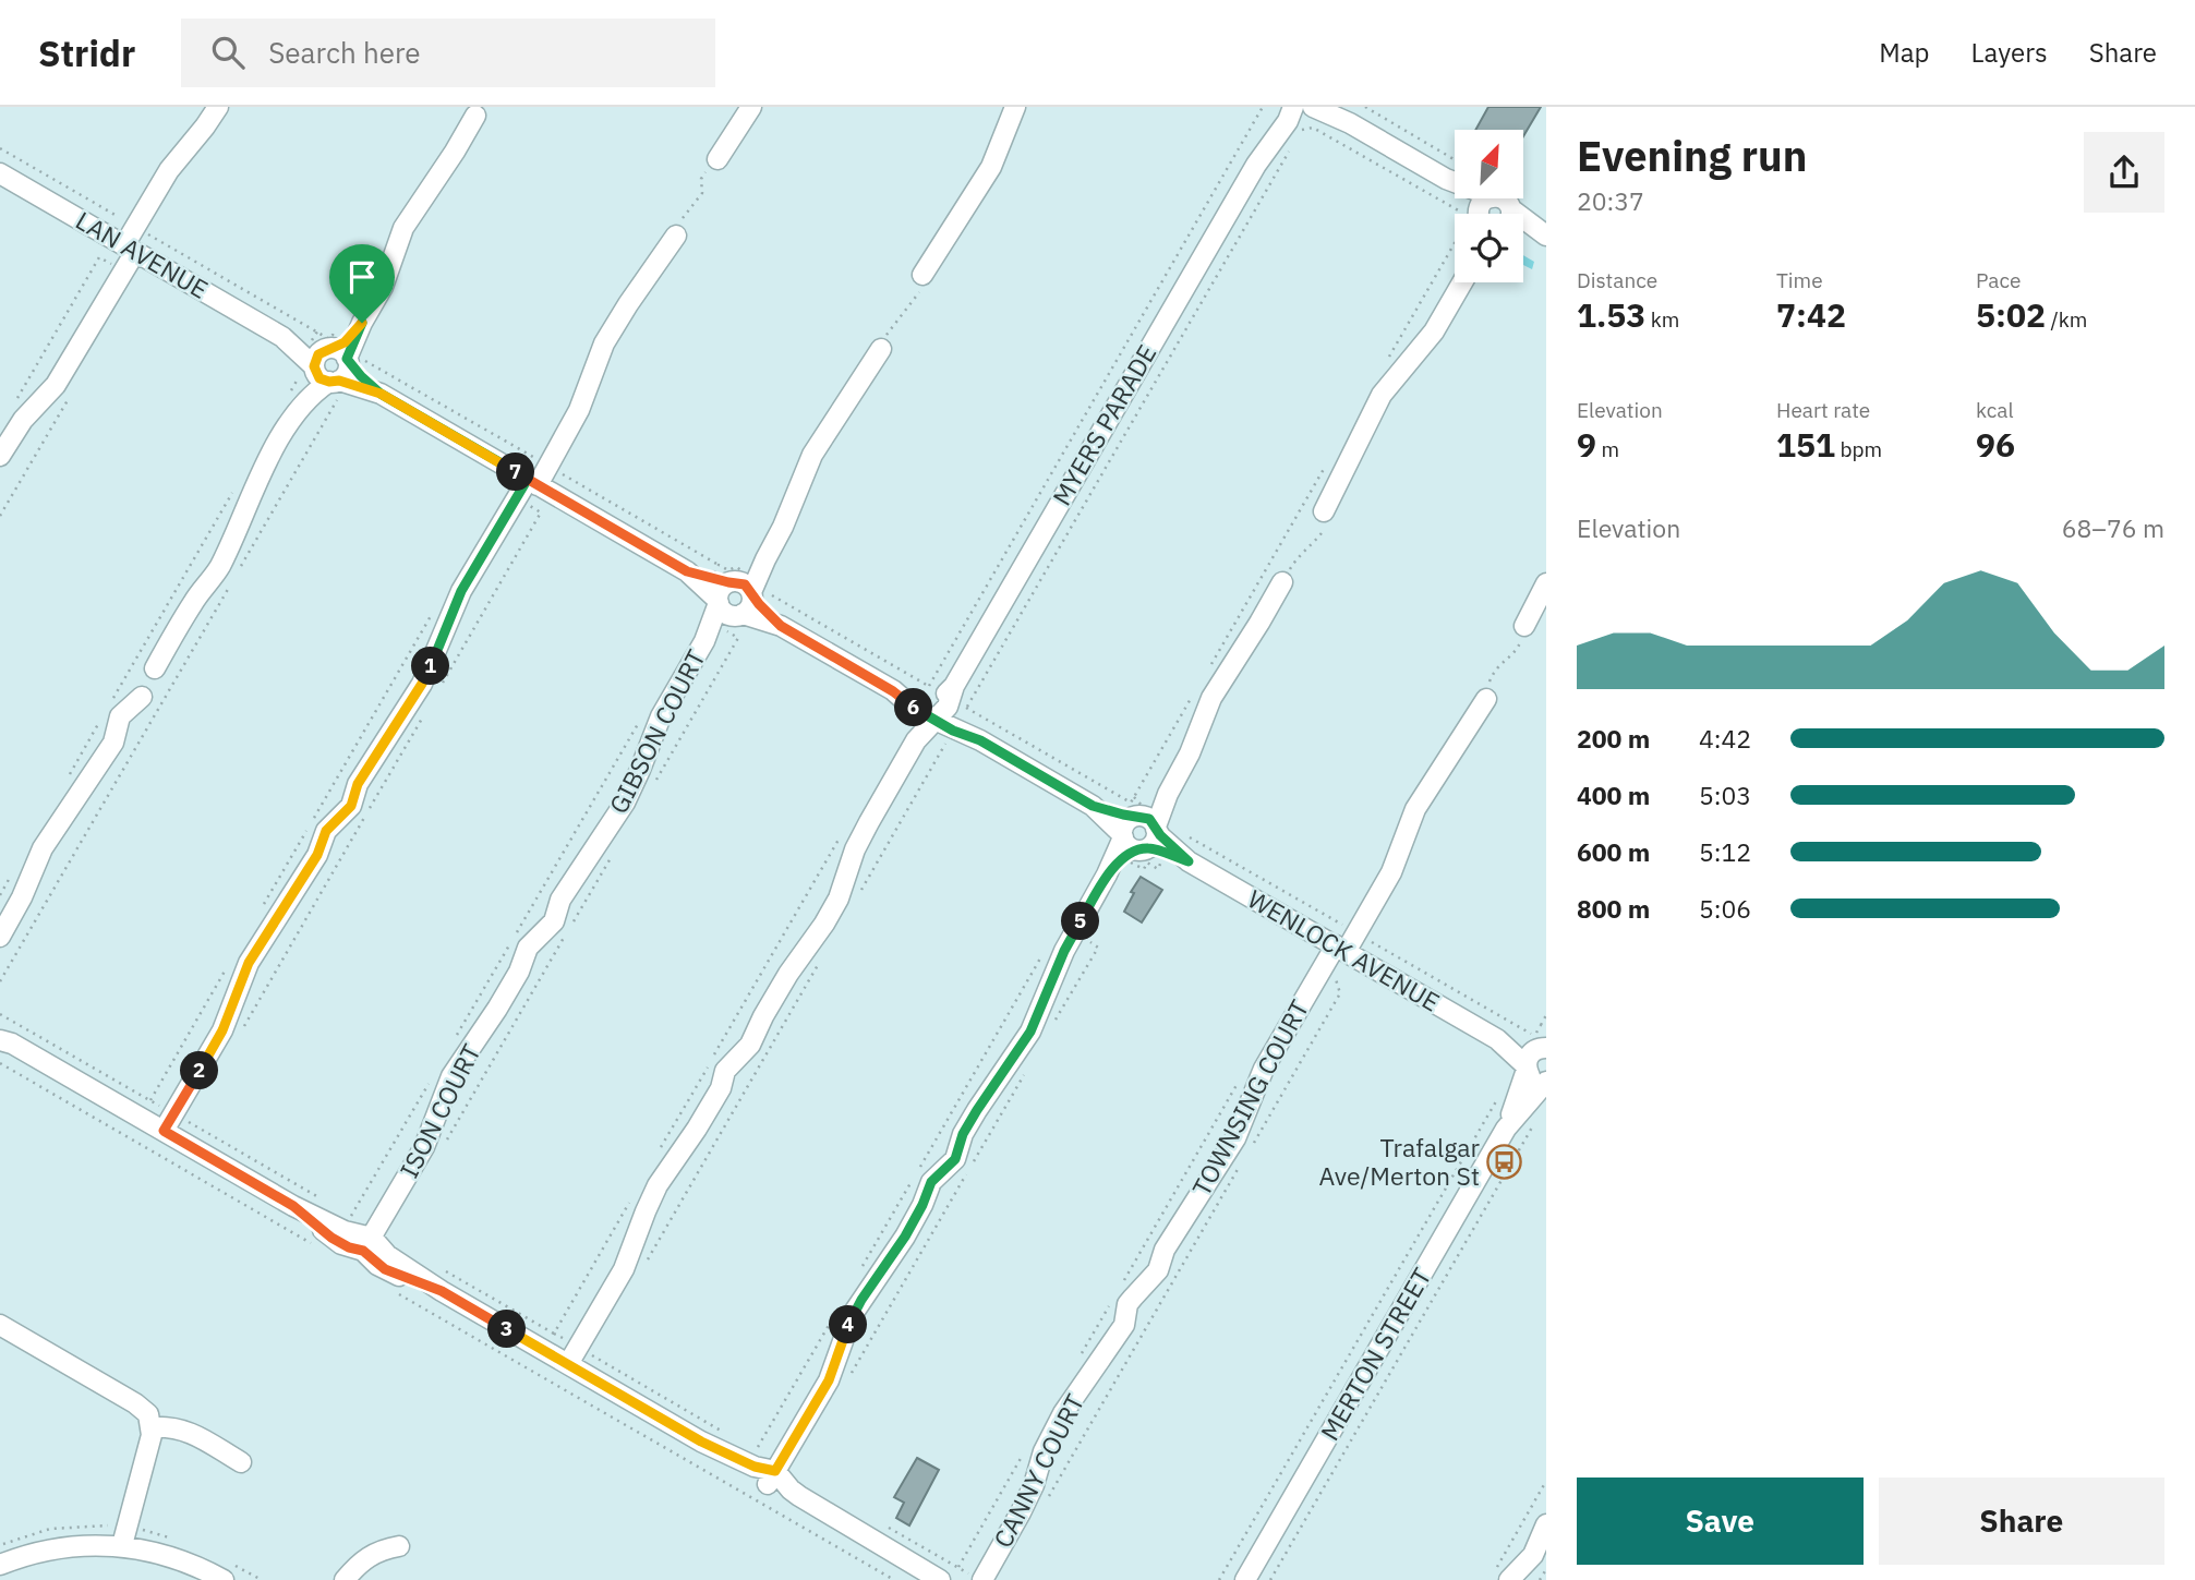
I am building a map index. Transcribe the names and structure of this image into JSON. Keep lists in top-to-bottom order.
{
  "streets": {
    "street": [
      "LAN AVENUE",
      "MYERS PARADE",
      "GIBSON COURT",
      "WENLOCK AVENUE",
      "TOWNSING COURT",
      "ISON COURT",
      "MERTON STREET",
      "CANNY COURT"
    ]
  },
  "crossings": [
    ["MYERS PARADE", "WENLOCK AVENUE"],
    ["GIBSON COURT", "ISON COURT"],
    ["WENLOCK AVENUE", "TOWNSING COURT"],
    ["WENLOCK AVENUE", "MERTON STREET"],
    ["TOWNSING COURT", "CANNY COURT"]
  ],
  "places": {
    "bus stop": ["Trafalgar Ave/Merton St"]
  },
  "north": "top right",
  "page": {
    "header": "Stridr",
    "search": "Search here",
    "nav": ["Map", "Layers", "Share"],
    "heading": ["Evening run", "20:37"],
    "stats": [
      ["Distance", "1.53 km"],
      ["Time", "7:42"],
      ["Pace", "5:02 /km"],
      ["Elevation", "9 m"],
      ["Heart rate", "151 bpm"],
      ["kcal", "96"]
    ],
    "pins": [
      "7",
      "1",
      "6",
      "5",
      "2",
      "4",
      "3"
    ],
    "chart": ["Elevation", "68–76 m"],
    "list": [
      {
        "name": "200 m",
        "note": "4:42"
      },
      {
        "name": "400 m",
        "note": "5:03"
      },
      {
        "name": "600 m",
        "note": "5:12"
      },
      {
        "name": "800 m",
        "note": "5:06"
      }
    ],
    "buttons": ["Save", "Share"]
  }
}
